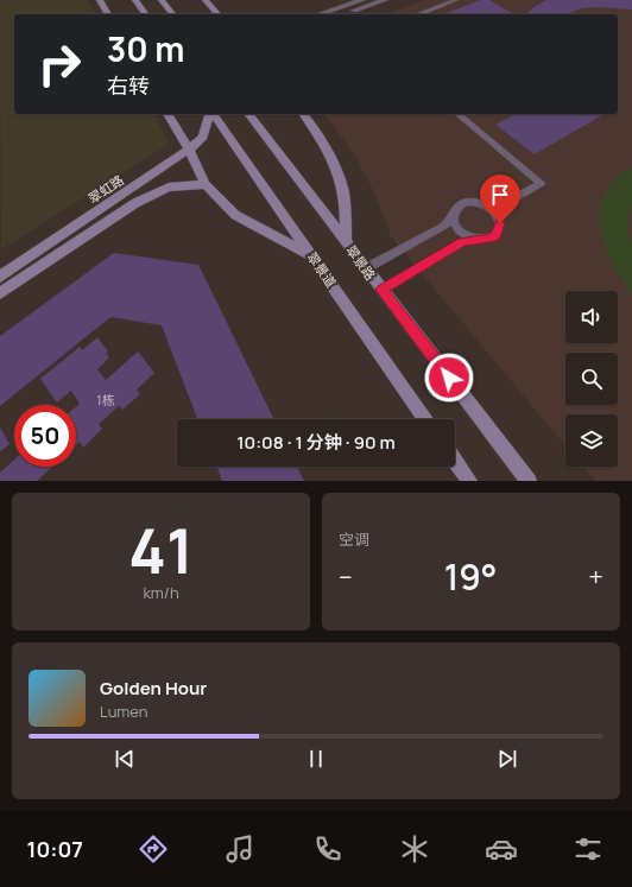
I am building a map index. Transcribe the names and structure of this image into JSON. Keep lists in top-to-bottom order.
{
  "streets": {
    "main road": ["翠虹路", "翠景路", "翠景道"]
  },
  "house_numbers": ["1栋"],
  "page": {
    "turn": ["30 m", "右转"],
    "limit": "50",
    "trip": "10:08 · 1 分钟 · 90 m",
    "tile": [
      ["41", "km/h"],
      "空调"
    ],
    "heat": ["−", "19°", "+"],
    "song": ["Golden Hour", "Lumen"],
    "tabs": "10:07"
  }
}
